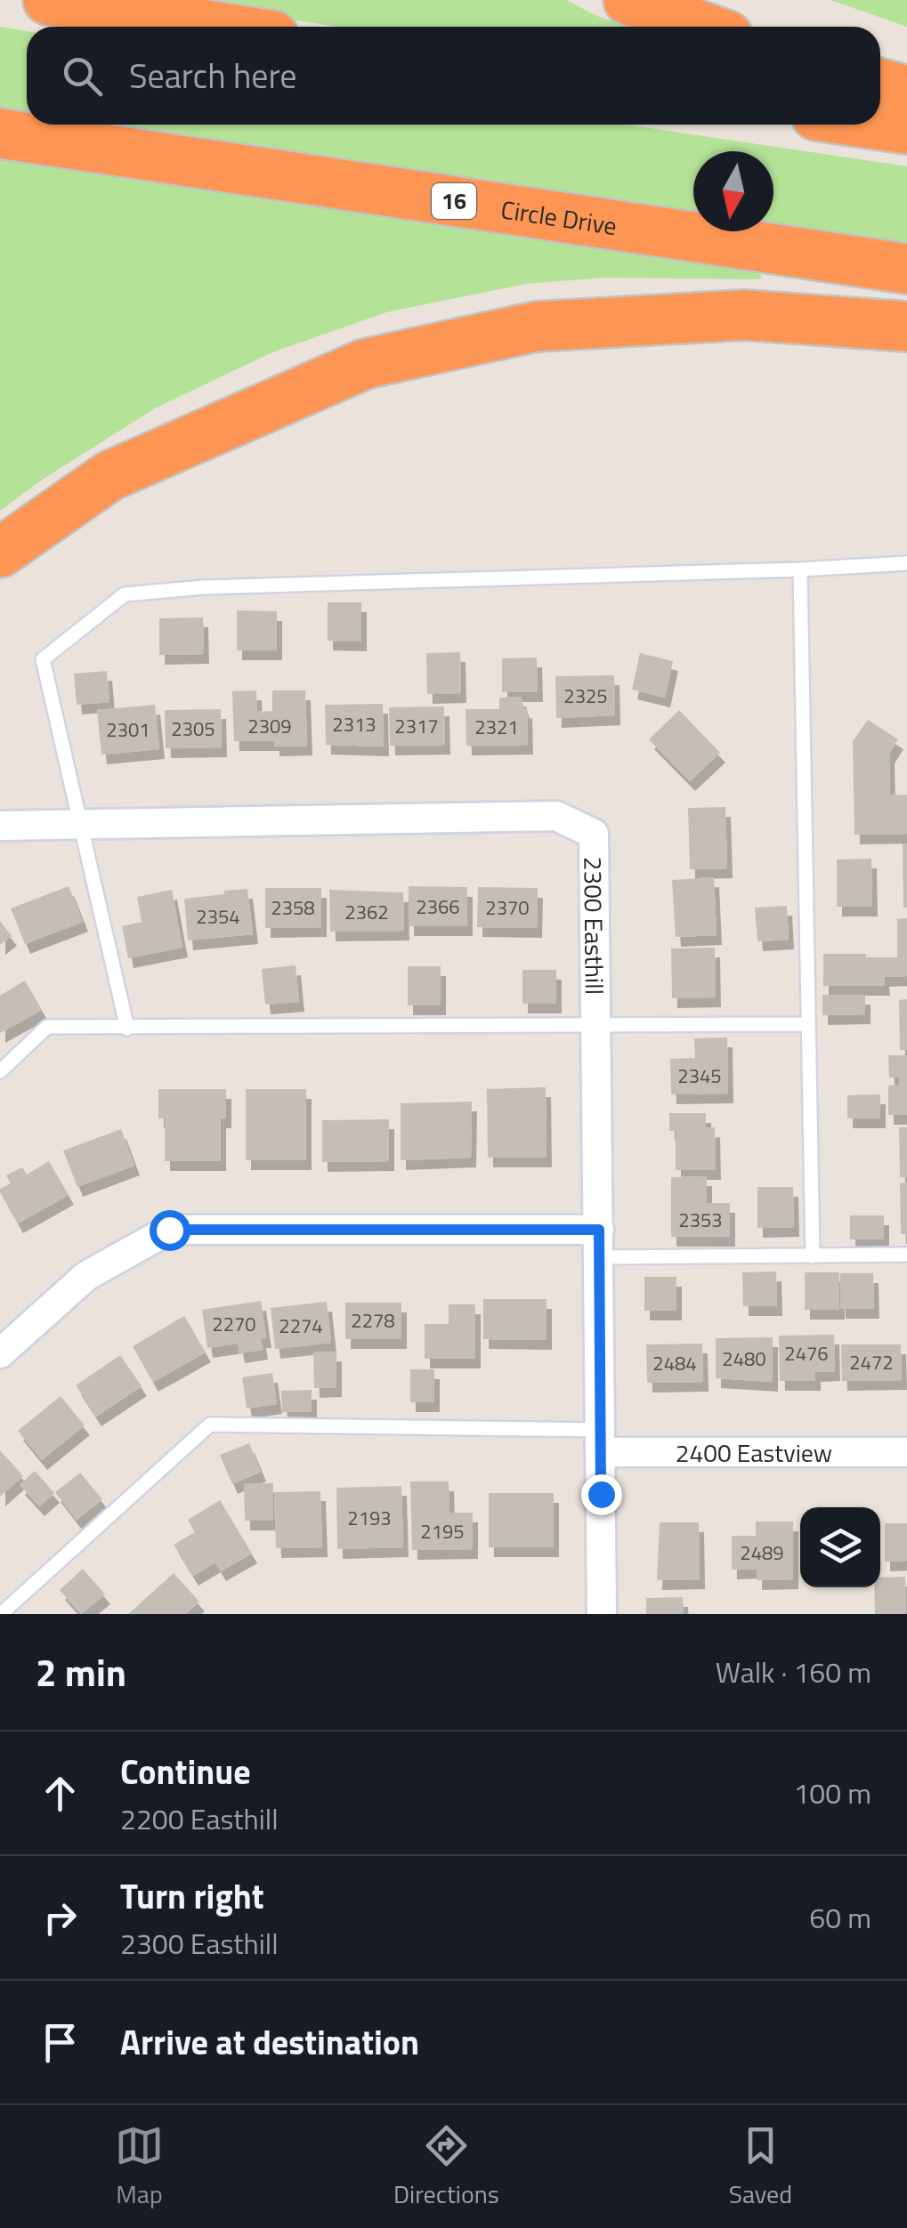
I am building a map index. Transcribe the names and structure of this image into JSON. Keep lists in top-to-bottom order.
{
  "streets": {
    "highway": ["16", "Circle Drive"],
    "street": ["2300 Easthill", "2400 Eastview"]
  },
  "crossings": [
    ["2300 Easthill", "2400 Eastview"]
  ],
  "house_numbers": [
    "2325",
    "2313",
    "2309",
    "2317",
    "2321",
    "2305",
    "2301",
    "2366",
    "2358",
    "2370",
    "2362",
    "2354",
    "2345",
    "2353",
    "2278",
    "2270",
    "2274",
    "2476",
    "2480",
    "2472",
    "2484",
    "2193",
    "2195",
    "2489"
  ],
  "north": "bottom",
  "page": {
    "search": "Search here",
    "heading": ["2 min", "Walk · 160 m"],
    "list": [
      ["Continue", "2200 Easthill", "100 m"],
      ["Turn right", "2300 Easthill", "60 m"],
      "Arrive at destination"
    ],
    "nav": ["Map", "Directions", "Saved"]
  }
}
